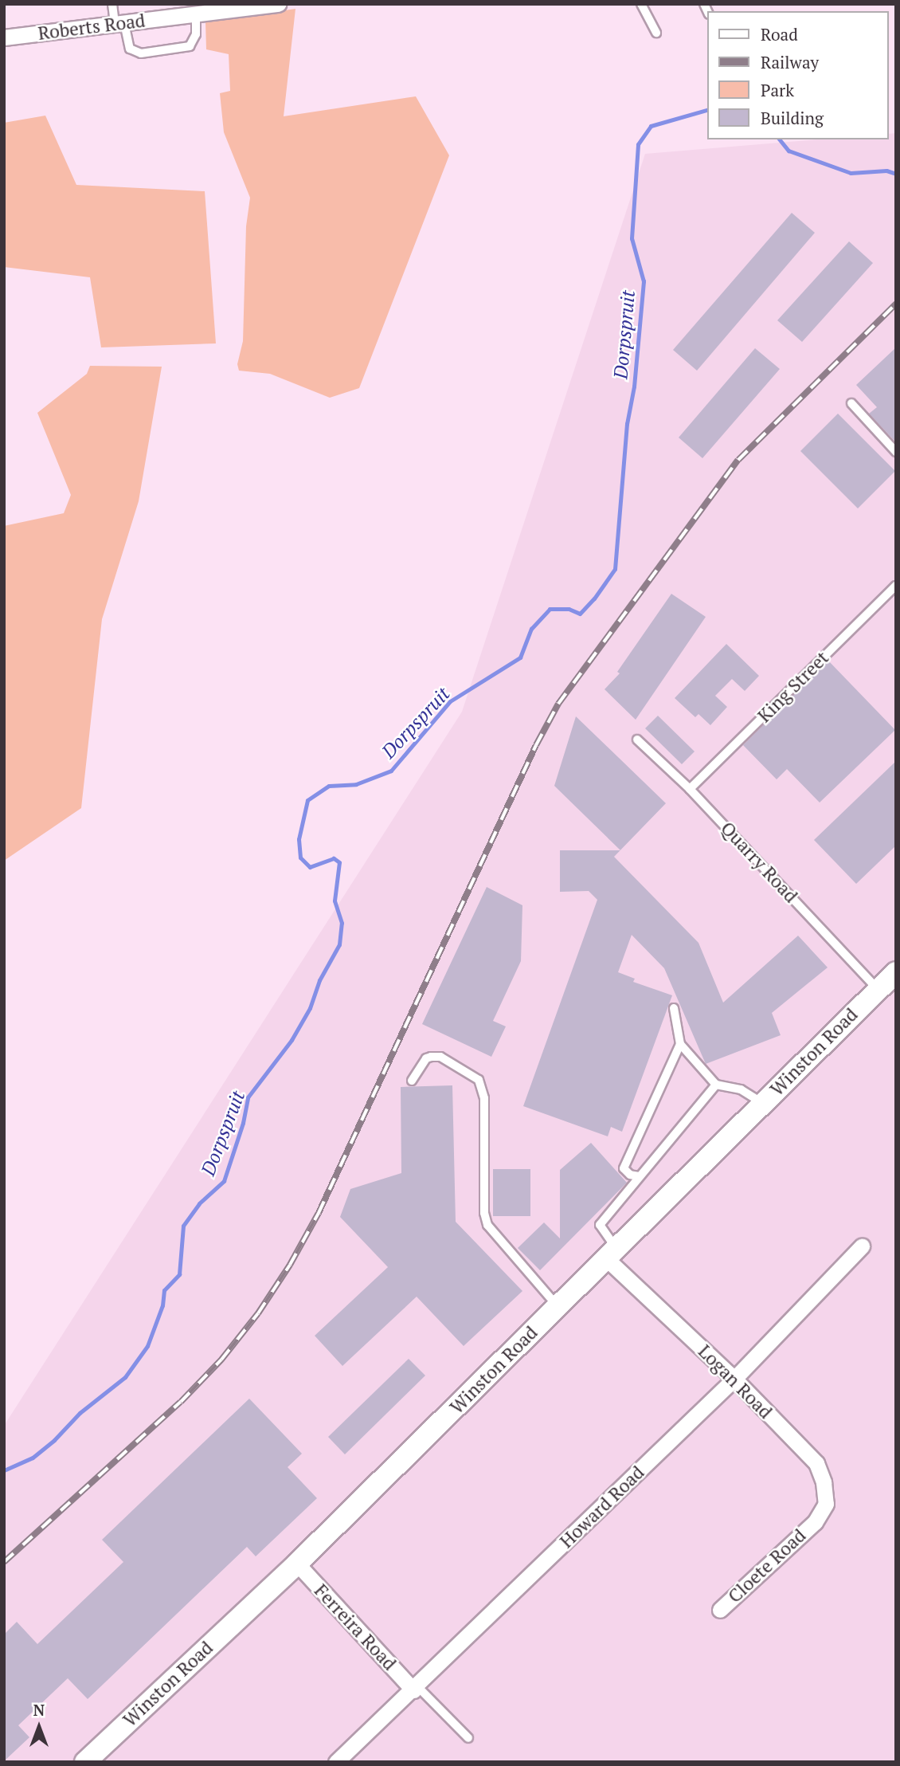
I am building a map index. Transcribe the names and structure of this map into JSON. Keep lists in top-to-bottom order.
{
  "streets": {
    "street": [
      "Roberts Road",
      "Winston Road",
      "Logan Road",
      "Howard Road",
      "Cloete Road",
      "Ferreira Road"
    ],
    "lane": ["King Street", "Quarry Road"]
  },
  "crossings": [
    ["King Street", "Quarry Road"],
    ["Quarry Road", "Winston Road"],
    ["Winston Road", "Logan Road"],
    ["Winston Road", "Ferreira Road"],
    ["Logan Road", "Howard Road"],
    ["Logan Road", "Cloete Road"],
    ["Howard Road", "Ferreira Road"]
  ],
  "water": ["Dorpspruit"],
  "legend": [
    "Road",
    "Railway",
    "Park",
    "Building"
  ],
  "north": "top"
}
